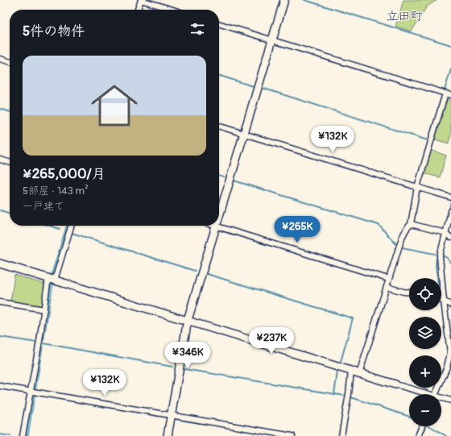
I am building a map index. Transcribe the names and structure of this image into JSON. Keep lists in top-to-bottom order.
{
  "districts": ["立田町"],
  "page": {
    "heading": "5件の物件",
    "list": [
      {
        "name": "¥265,000/月",
        "note": "5部屋 · 143 m² · 一戸建て"
      }
    ],
    "price": [
      "¥132K",
      "¥265K",
      "¥237K",
      "¥346K",
      "¥132K"
    ],
    "map_buttons": ["+", "−"]
  }
}
